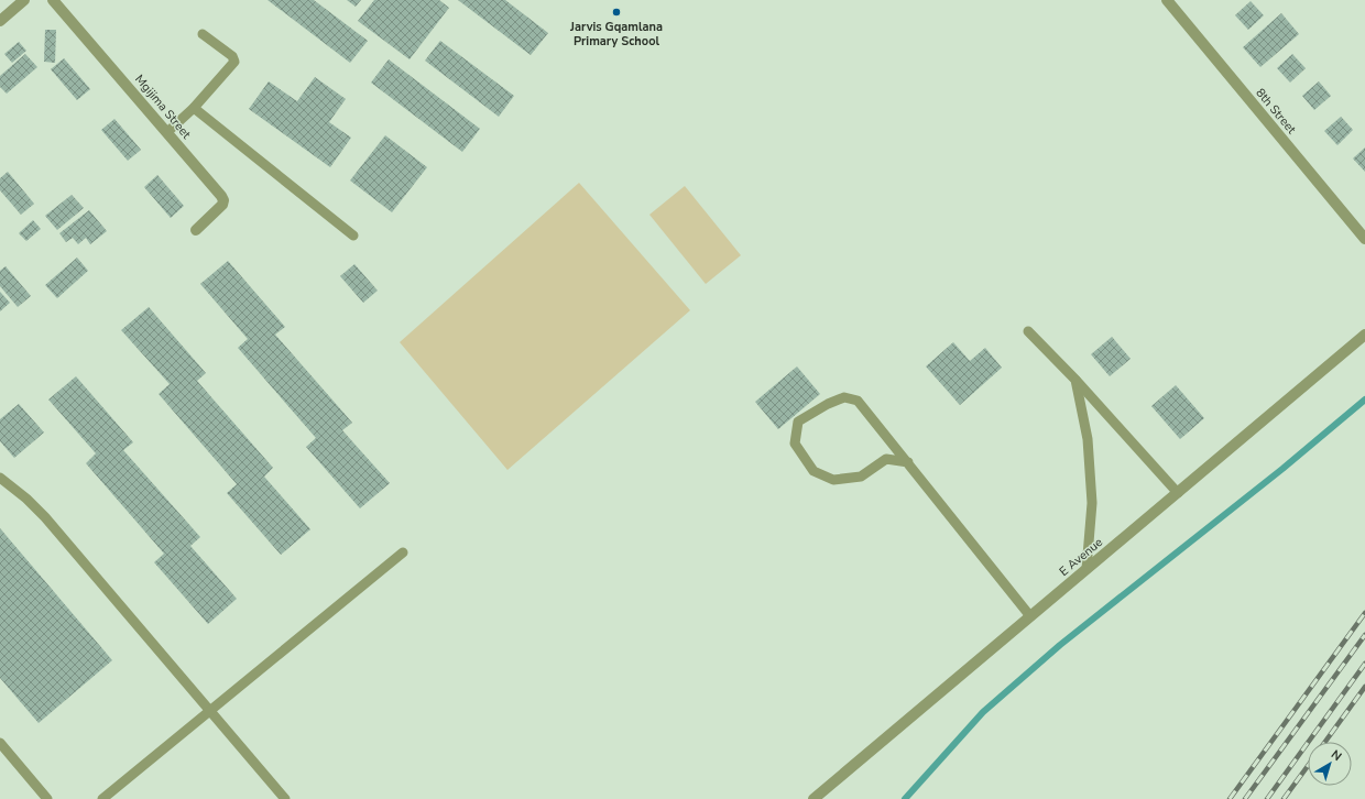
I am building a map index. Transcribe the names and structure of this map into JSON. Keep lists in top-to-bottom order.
{
  "streets": {
    "street": ["Mgijima Street", "8th Street", "E Avenue"]
  },
  "places": ["Jarvis Gqamlana Primary School"],
  "north": "top right"
}
